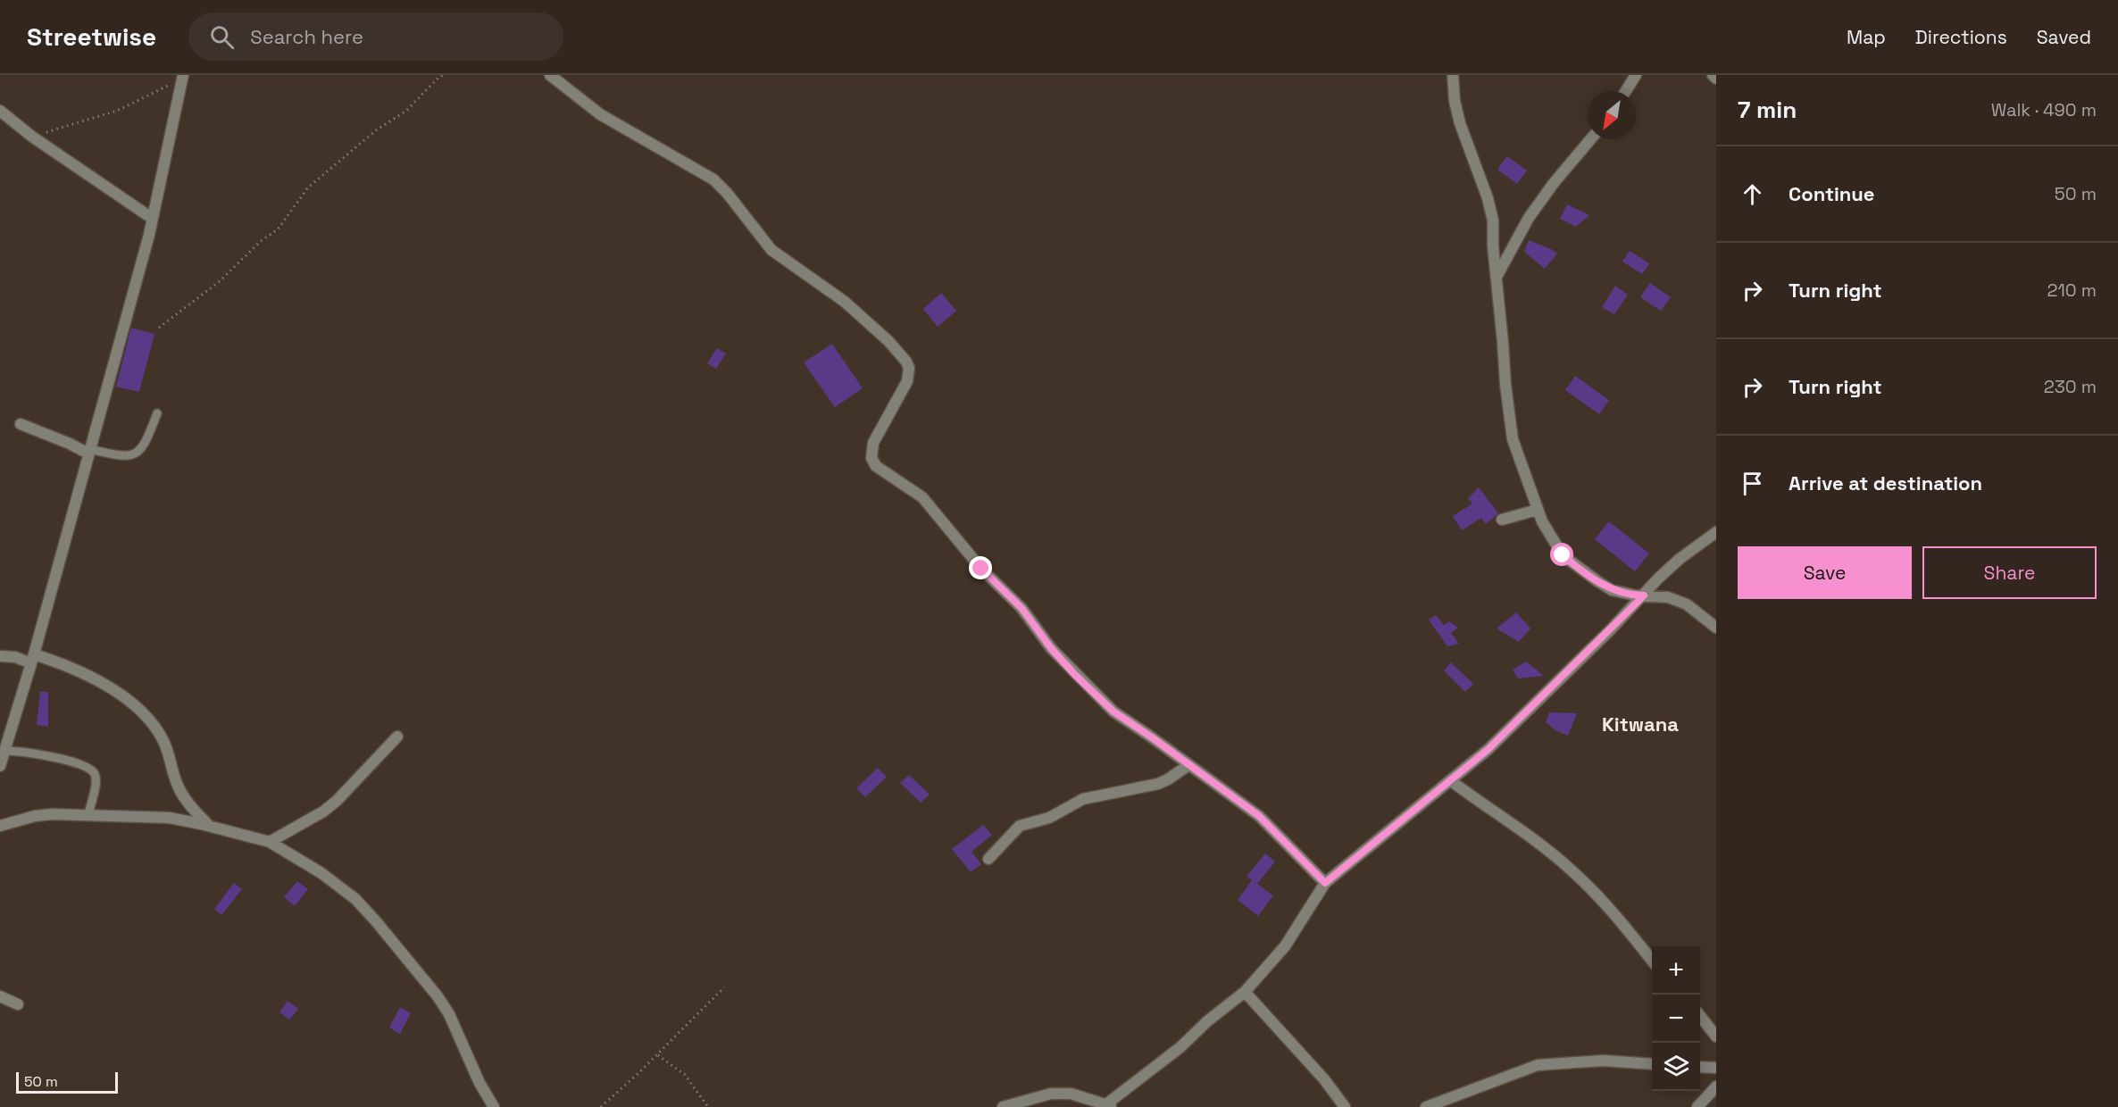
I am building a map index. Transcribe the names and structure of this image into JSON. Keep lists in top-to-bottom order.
{
  "districts": ["Kitwana"],
  "scale_bar": "50 m",
  "north": "bottom left",
  "page": {
    "header": "Streetwise",
    "search": "Search here",
    "nav": ["Map", "Directions", "Saved"],
    "heading": ["7 min", "Walk · 490 m"],
    "list": [
      ["Continue", "50 m"],
      ["Turn right", "210 m"],
      ["Turn right", "230 m"],
      "Arrive at destination"
    ],
    "buttons": ["Save", "Share"],
    "map_buttons": ["+", "−"],
    "scale": "50 m"
  }
}
